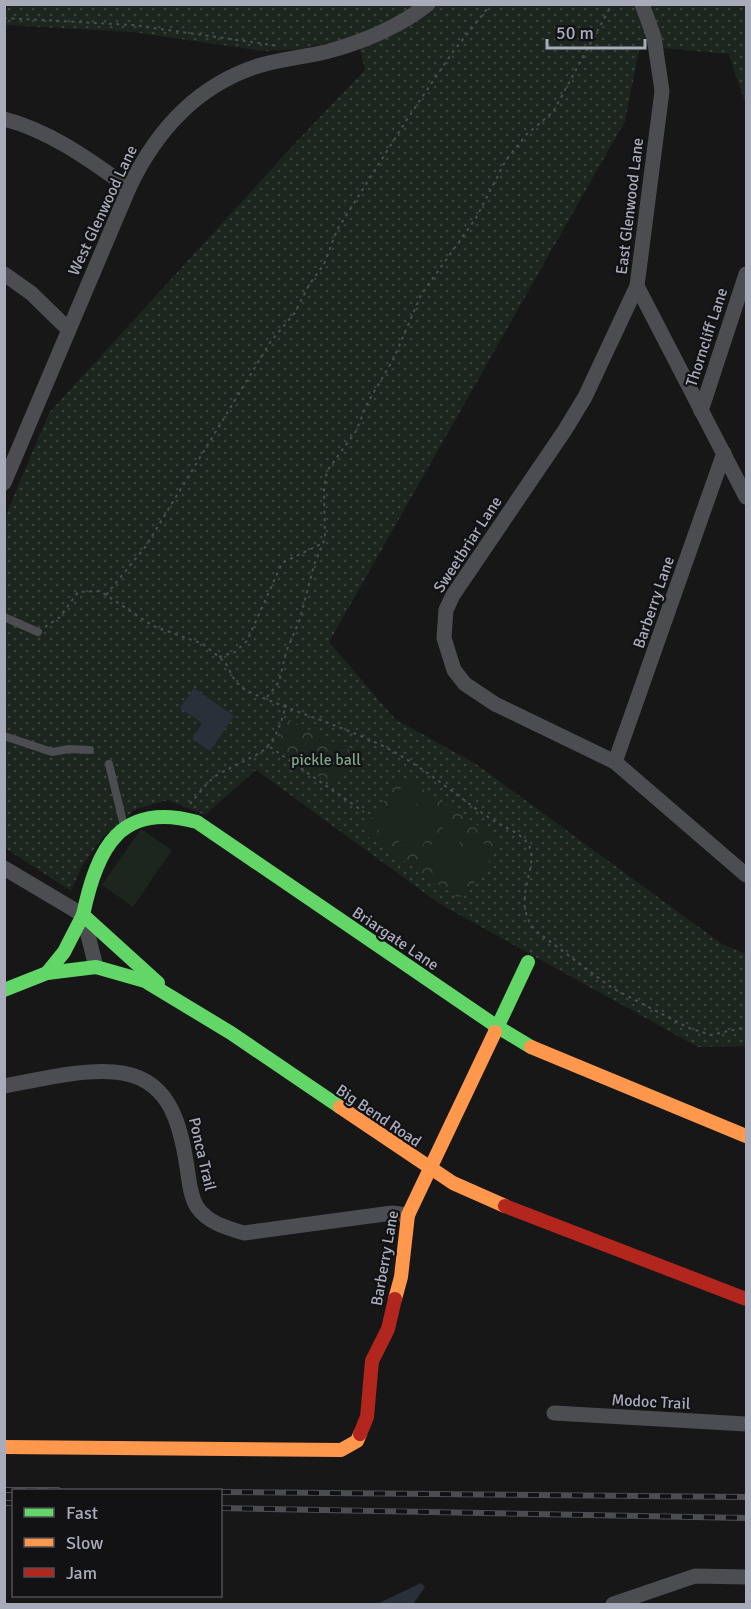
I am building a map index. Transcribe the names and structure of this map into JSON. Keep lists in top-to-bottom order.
{
  "streets": {
    "street": [
      "East Glenwood Lane",
      "West Glenwood Lane",
      "Thorncliff Lane",
      "Sweetbriar Lane",
      "Barberry Lane",
      "Briargate Lane",
      "Big Bend Road",
      "Ponca Trail",
      "Modoc Trail"
    ]
  },
  "crossings": [
    ["East Glenwood Lane", "Thorncliff Lane"],
    ["East Glenwood Lane", "Sweetbriar Lane"],
    ["East Glenwood Lane", "Barberry Lane"],
    ["Sweetbriar Lane", "Barberry Lane"],
    ["Barberry Lane", "Briargate Lane"],
    ["Barberry Lane", "Big Bend Road"],
    ["Barberry Lane", "Ponca Trail"]
  ],
  "parks": ["pickle ball"],
  "legend": ["Fast", "Slow", "Jam"],
  "scale_bar": "50 m"
}
